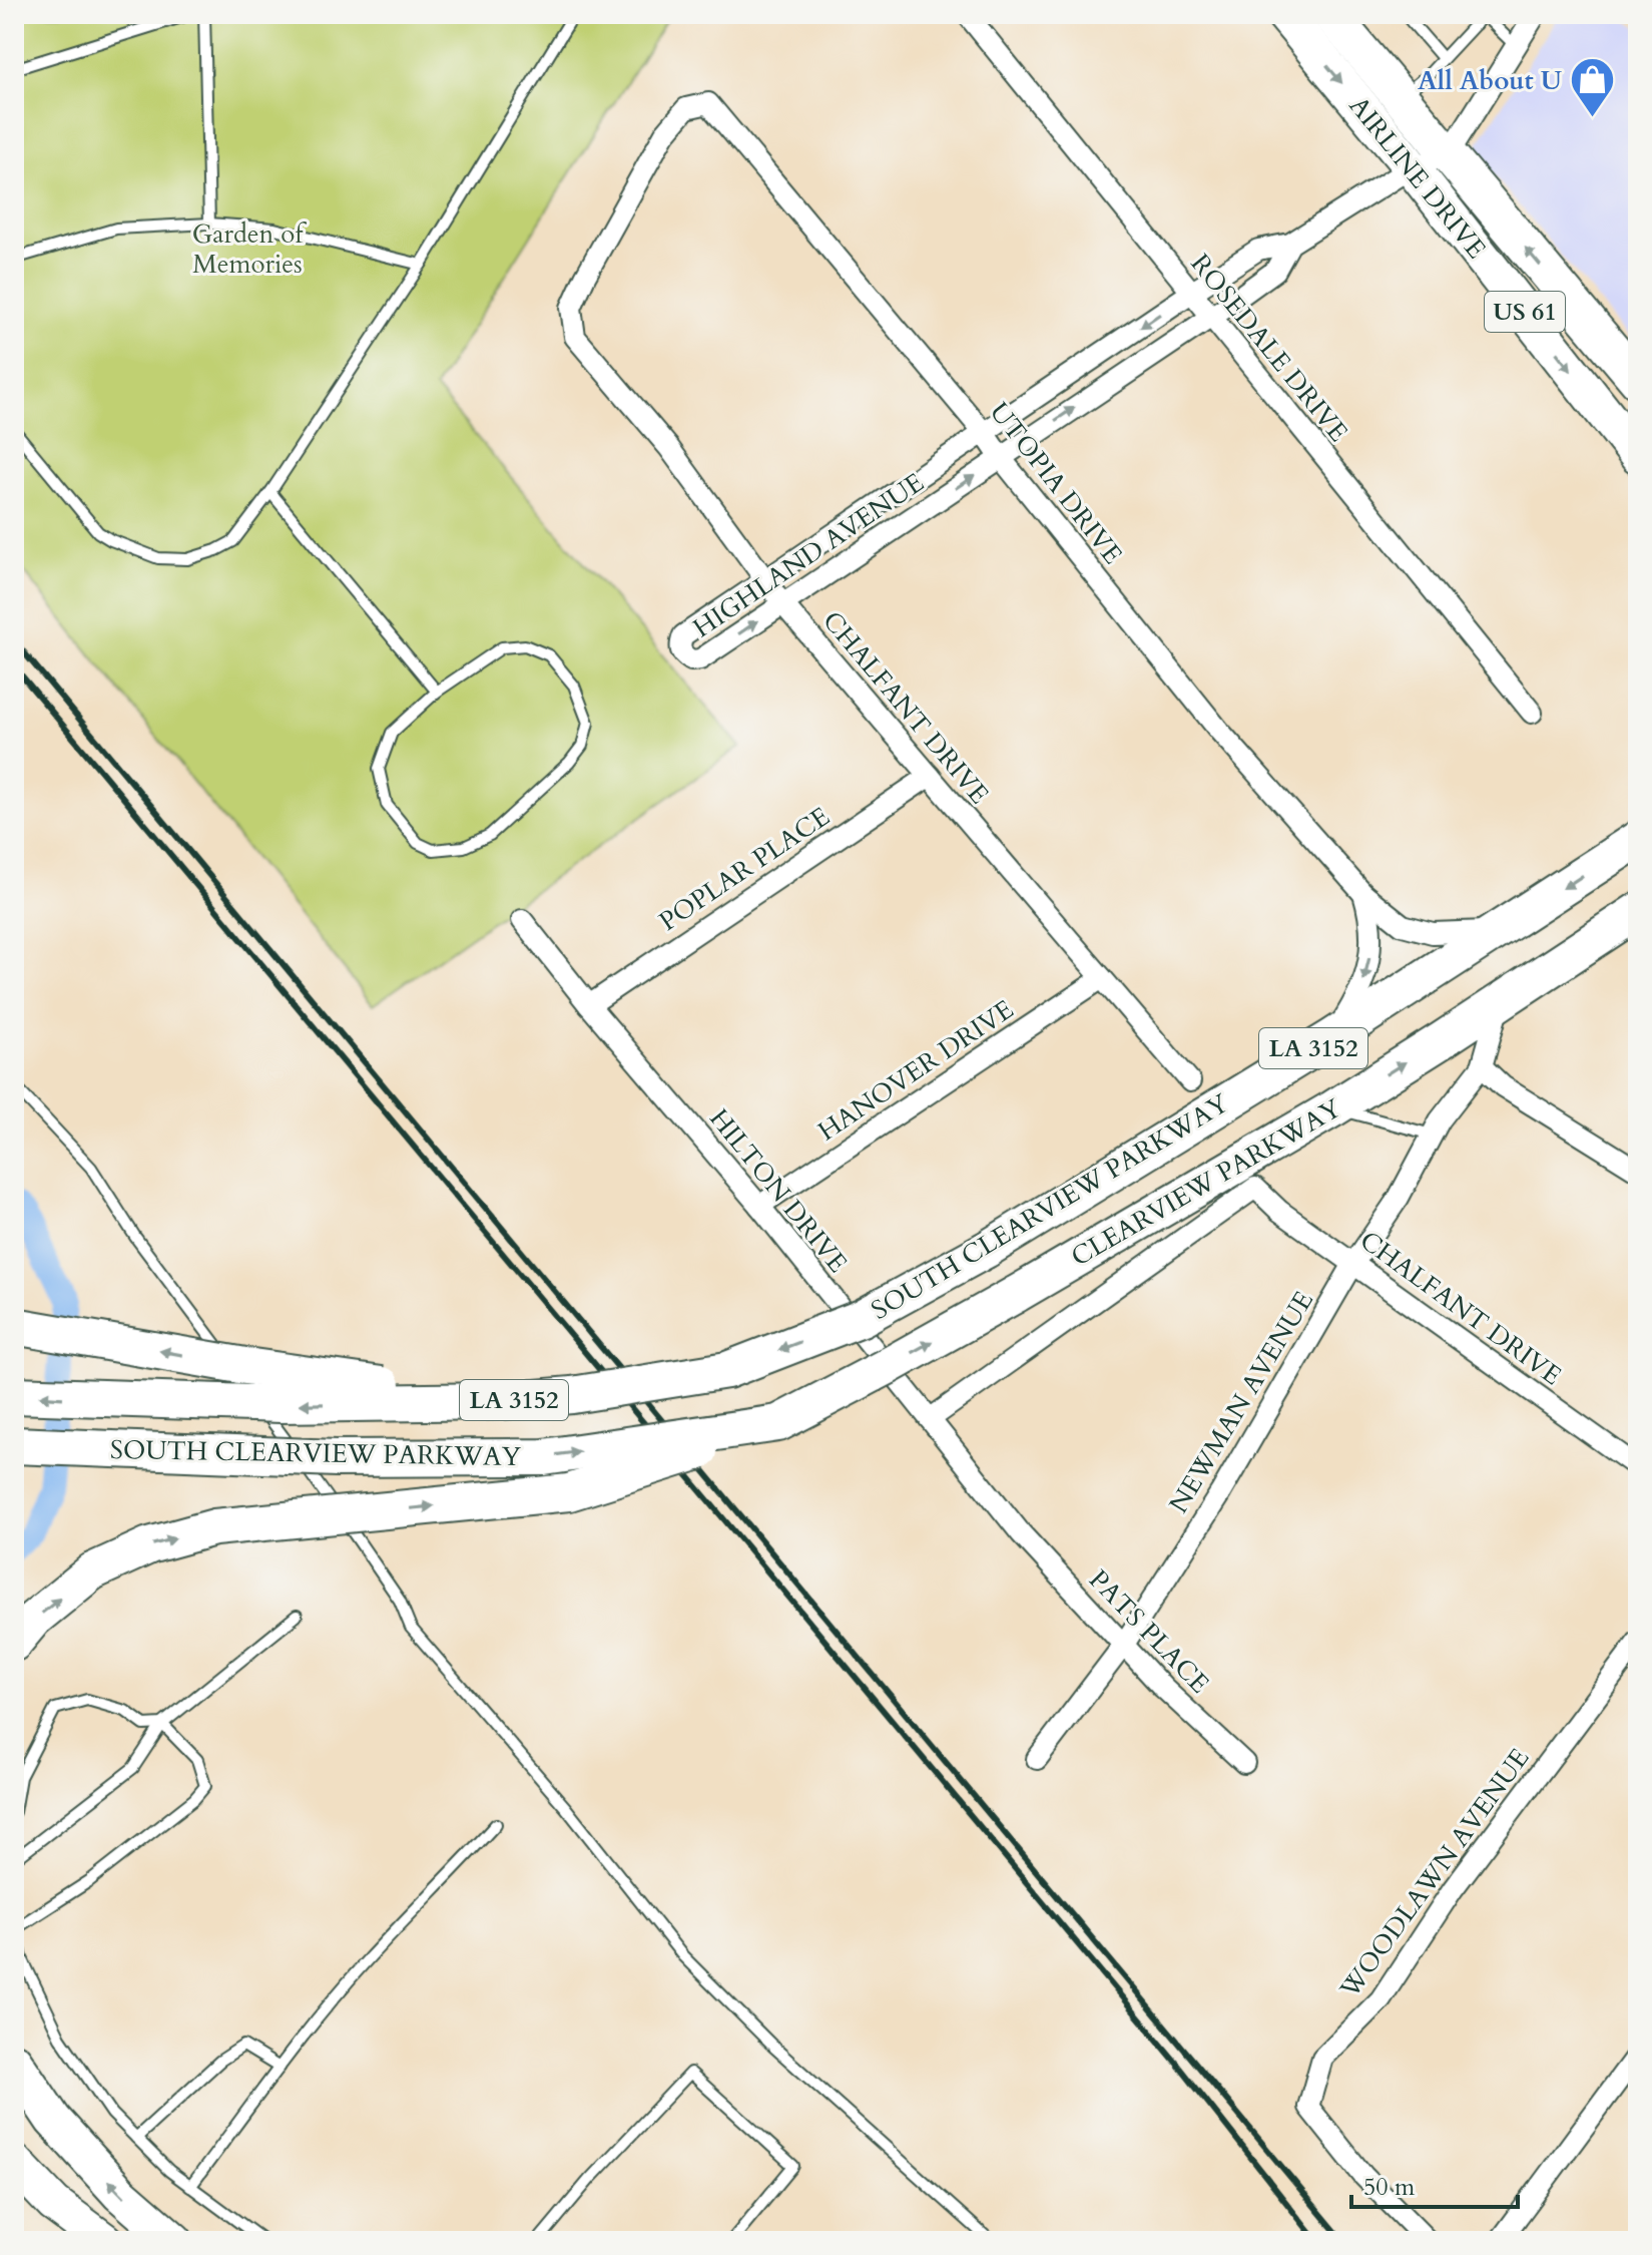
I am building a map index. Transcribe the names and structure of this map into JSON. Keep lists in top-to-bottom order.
{
  "streets": {
    "highway": [
      "AIRLINE DRIVE",
      "US 61",
      "LA 3152",
      "CLEARVIEW PARKWAY",
      "SOUTH CLEARVIEW PARKWAY"
    ],
    "street": [
      "ROSEDALE DRIVE",
      "UTOPIA DRIVE",
      "HIGHLAND AVENUE",
      "CHALFANT DRIVE",
      "POPLAR PLACE",
      "HANOVER DRIVE",
      "HILTON DRIVE",
      "NEWMAN AVENUE",
      "PATS PLACE",
      "WOODLAWN AVENUE"
    ]
  },
  "crossings": [
    ["AIRLINE DRIVE", "HIGHLAND AVENUE"],
    ["ROSEDALE DRIVE", "HIGHLAND AVENUE"],
    ["UTOPIA DRIVE", "HIGHLAND AVENUE"],
    ["UTOPIA DRIVE", "CHALFANT DRIVE"],
    ["UTOPIA DRIVE", "SOUTH CLEARVIEW PARKWAY"],
    ["HIGHLAND AVENUE", "CHALFANT DRIVE"],
    ["CHALFANT DRIVE", "POPLAR PLACE"],
    ["CHALFANT DRIVE", "HANOVER DRIVE"],
    ["CHALFANT DRIVE", "HILTON DRIVE"],
    ["CHALFANT DRIVE", "NEWMAN AVENUE"],
    ["POPLAR PLACE", "HILTON DRIVE"],
    ["HANOVER DRIVE", "HILTON DRIVE"],
    ["CLEARVIEW PARKWAY", "SOUTH CLEARVIEW PARKWAY"],
    ["HILTON DRIVE", "PATS PLACE"],
    ["NEWMAN AVENUE", "PATS PLACE"]
  ],
  "parks": ["Garden of Memories"],
  "places": {
    "shop": ["All About U"]
  },
  "scale_bar": "50 m"
}
